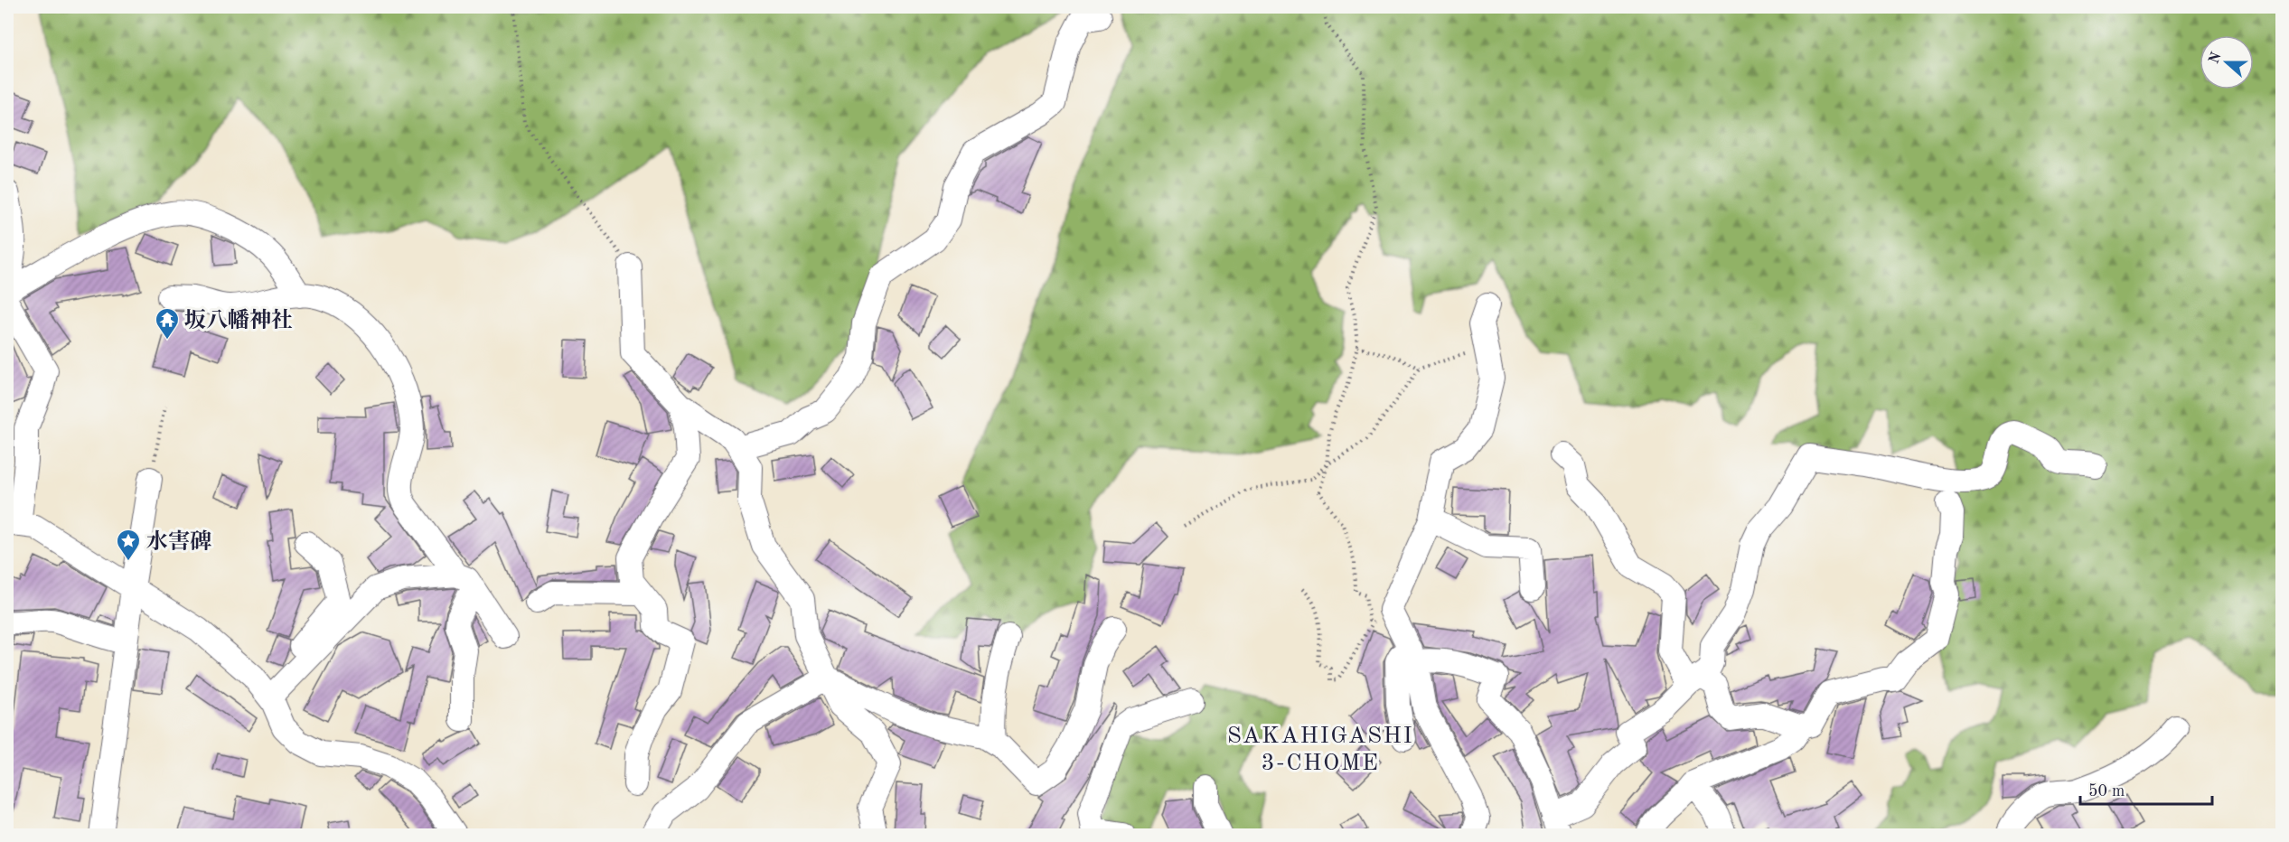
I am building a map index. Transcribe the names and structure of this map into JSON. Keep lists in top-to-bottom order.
{
  "districts": ["SAKAHIGASHI 3-CHOME"],
  "places": {
    "temple": ["坂八幡神社"],
    "place": ["水害碑"]
  },
  "scale_bar": "50 m",
  "north": "left"
}
